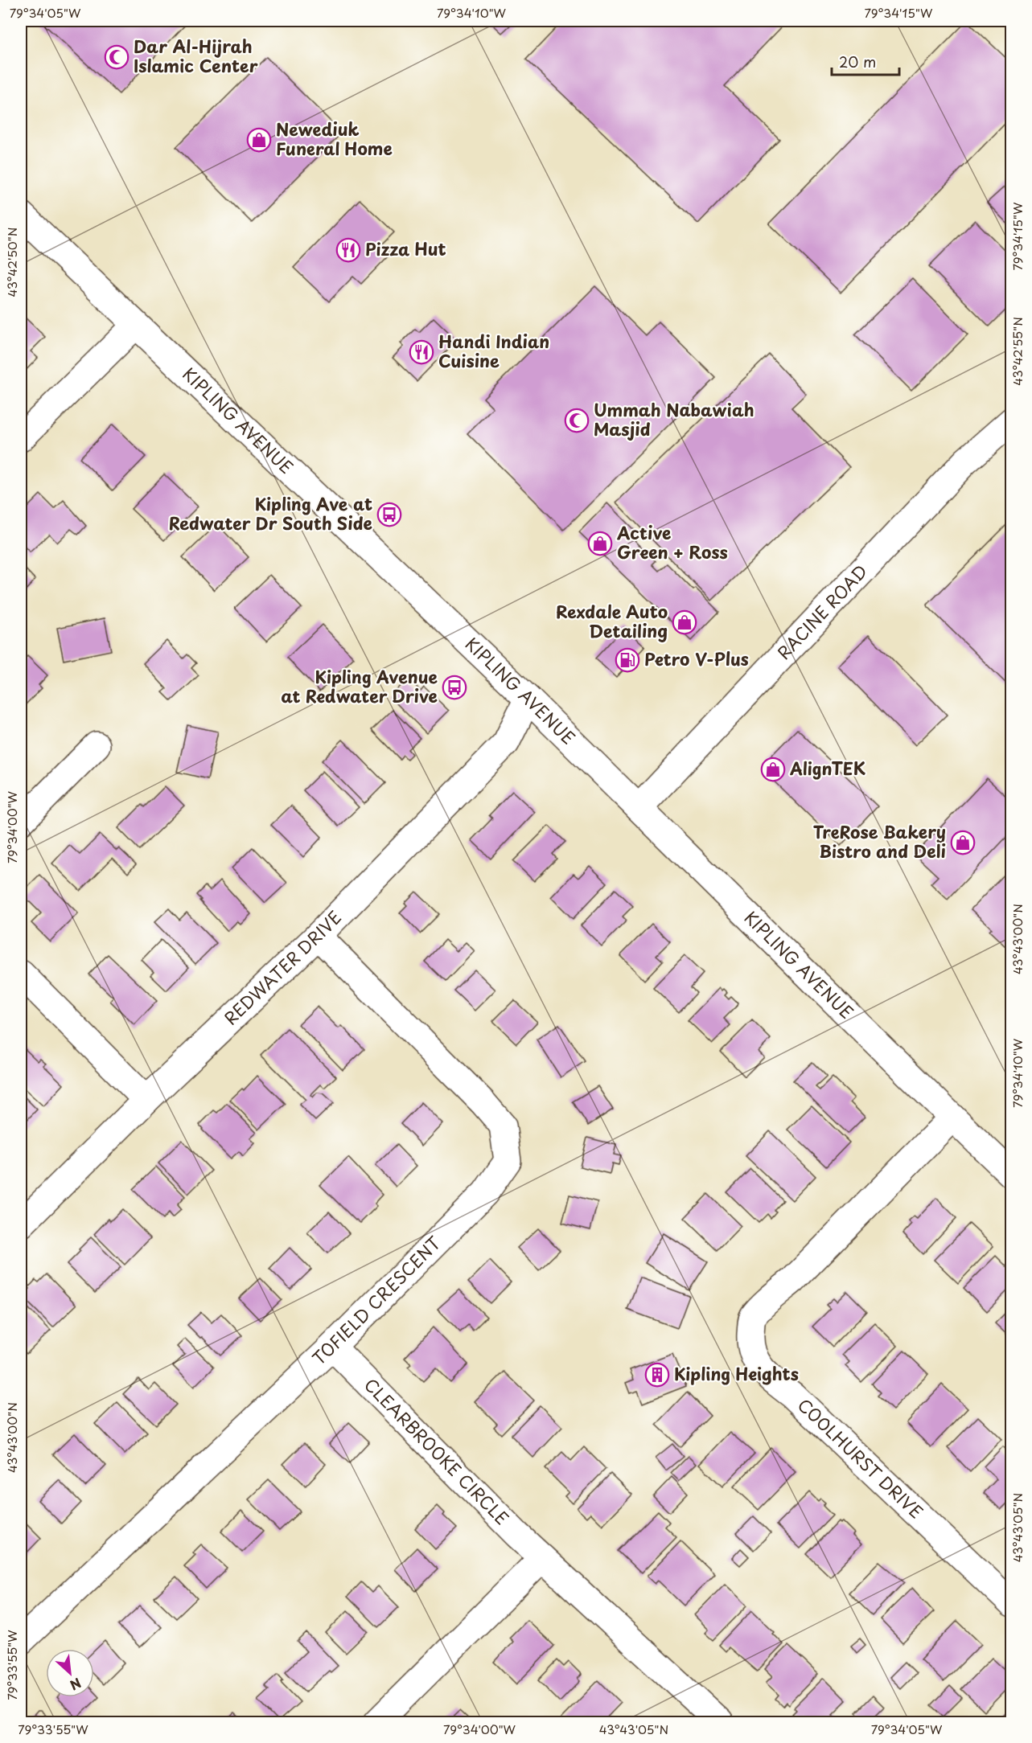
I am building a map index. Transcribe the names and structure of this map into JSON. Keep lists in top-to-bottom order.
{
  "streets": {
    "street": [
      "KIPLING AVENUE",
      "RACINE ROAD",
      "REDWATER DRIVE",
      "TOFIELD CRESCENT",
      "CLEARBROOKE CIRCLE",
      "COOLHURST DRIVE"
    ]
  },
  "crossings": [
    ["KIPLING AVENUE", "RACINE ROAD"],
    ["KIPLING AVENUE", "REDWATER DRIVE"],
    ["KIPLING AVENUE", "COOLHURST DRIVE"],
    ["REDWATER DRIVE", "TOFIELD CRESCENT"],
    ["TOFIELD CRESCENT", "CLEARBROOKE CIRCLE"]
  ],
  "places": {
    "mosque": ["Dar Al-Hijrah Islamic Center", "Ummah Nabawiah Masjid"],
    "shop": [
      "Newediuk Funeral Home",
      "Active Green + Ross",
      "Rexdale Auto Detailing",
      "AlignTEK",
      "TreRose Bakery Bistro and Deli"
    ],
    "restaurant": ["Pizza Hut", "Handi Indian Cuisine"],
    "bus stop": ["Kipling Ave at Redwater Dr South Side", "Kipling Avenue at Redwater Drive"],
    "fuel station": ["Petro V-Plus"],
    "building": ["Kipling Heights"]
  },
  "scale_bar": "20 m",
  "north": "bottom right",
  "coordinates": [
    "79°34'05\"W",
    "79°34'10\"W",
    "79°34'15\"W",
    "43°42'50\"N",
    "43°42'55\"N",
    "79°34'00\"W",
    "43°43'00\"N",
    "43°43'05\"N",
    "79°33'55\"W"
  ]
}
